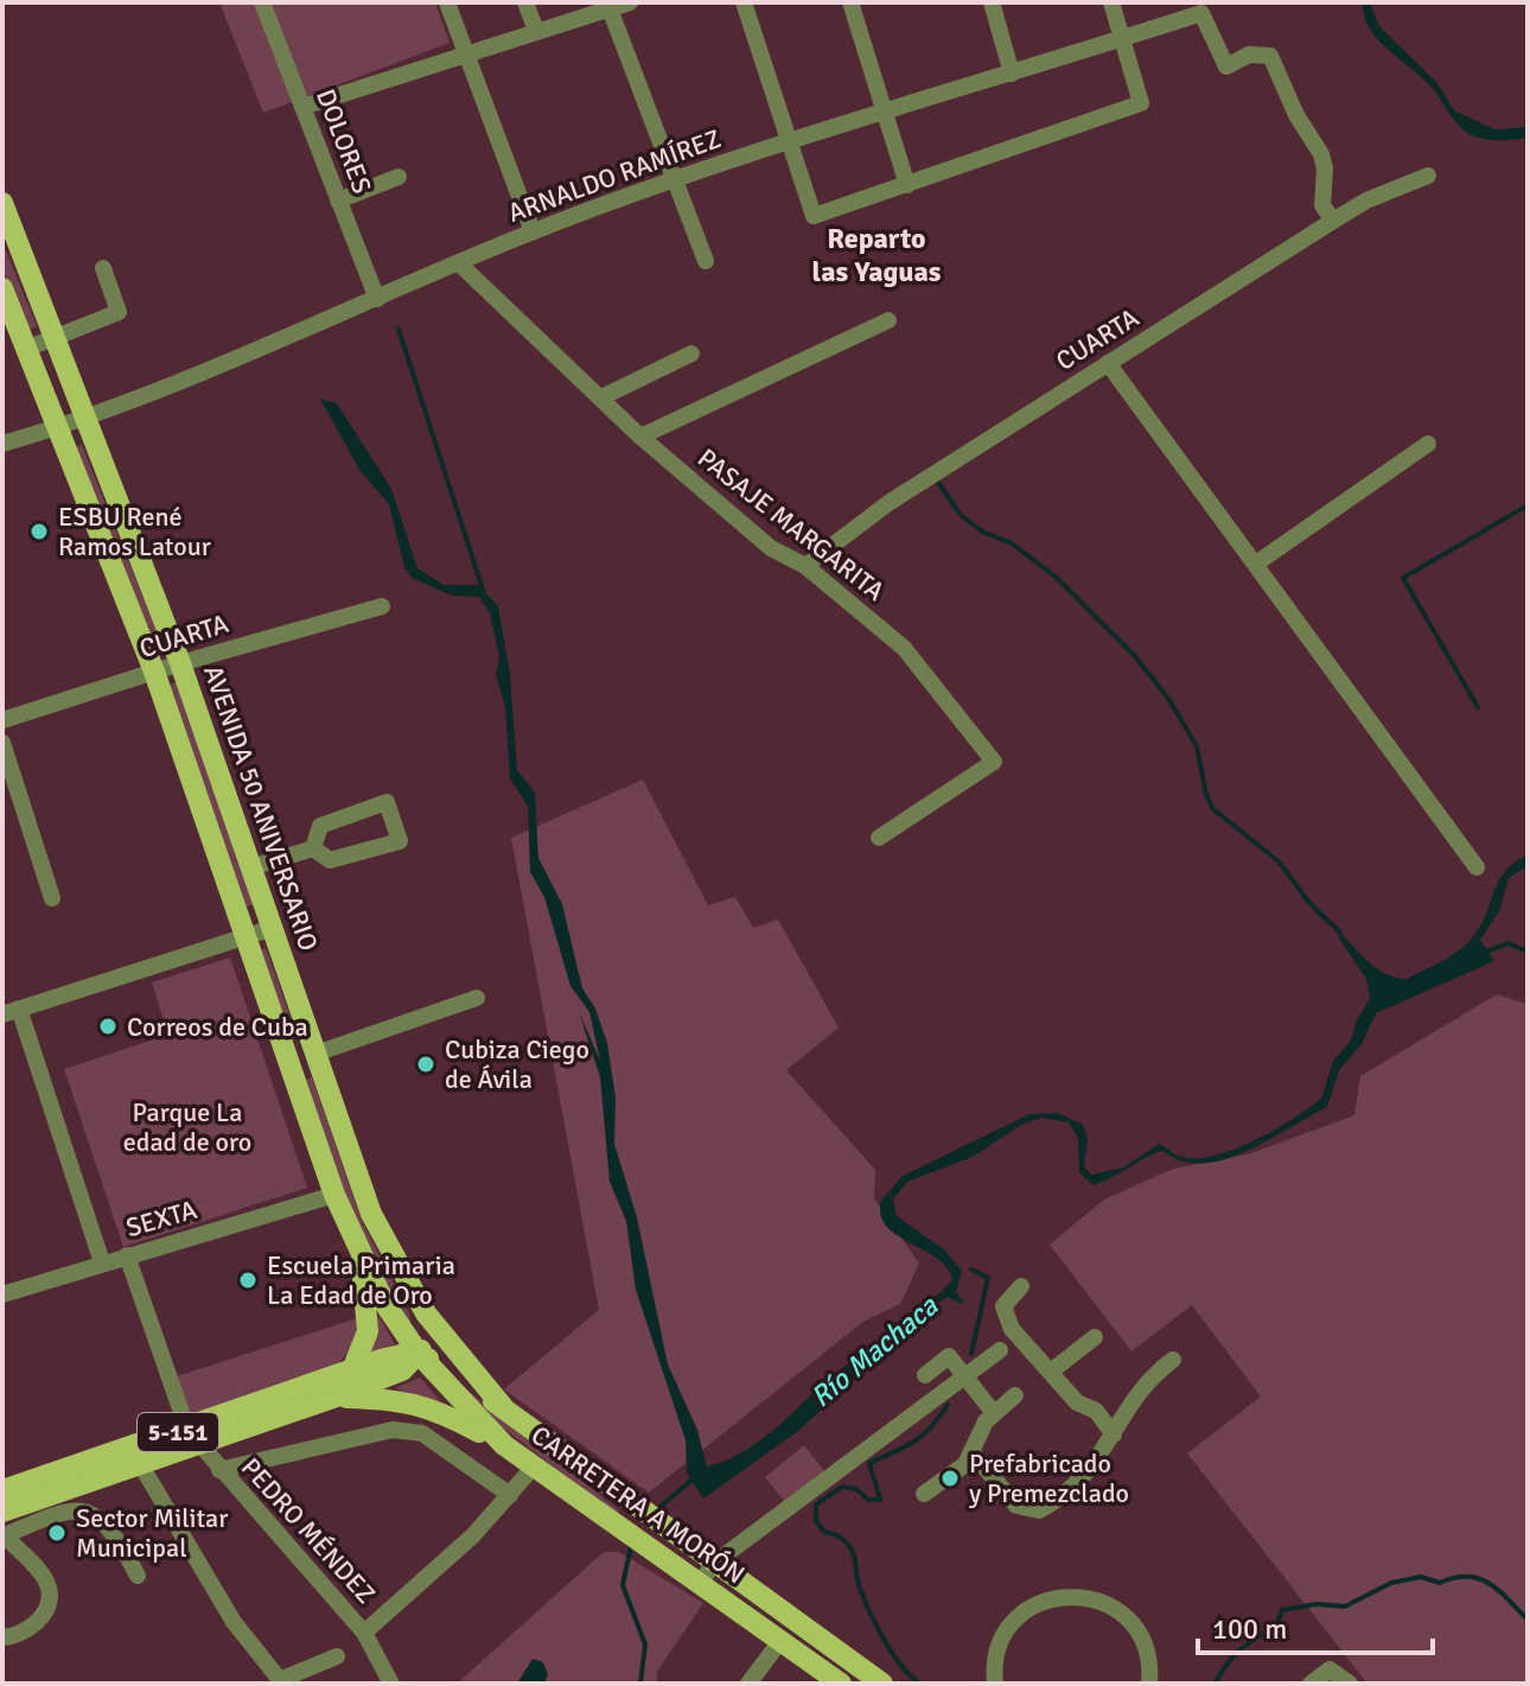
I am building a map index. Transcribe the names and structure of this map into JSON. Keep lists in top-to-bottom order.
{
  "streets": {
    "main road": ["AVENIDA 50 ANIVERSARIO", "5-151", "CARRETERA A MORÓN"],
    "street": [
      "DOLORES",
      "ARNALDO RAMÍREZ",
      "CUARTA",
      "PASAJE MARGARITA",
      "SEXTA",
      "PEDRO MÉNDEZ"
    ]
  },
  "crossings": [
    ["DOLORES", "ARNALDO RAMÍREZ"],
    ["ARNALDO RAMÍREZ", "CUARTA"],
    ["ARNALDO RAMÍREZ", "PASAJE MARGARITA"],
    ["ARNALDO RAMÍREZ", "AVENIDA 50 ANIVERSARIO"],
    ["CUARTA", "PASAJE MARGARITA"],
    ["CUARTA", "AVENIDA 50 ANIVERSARIO"],
    ["AVENIDA 50 ANIVERSARIO", "SEXTA"],
    ["AVENIDA 50 ANIVERSARIO", "5-151"],
    ["AVENIDA 50 ANIVERSARIO", "CARRETERA A MORÓN"],
    ["SEXTA", "PEDRO MÉNDEZ"],
    ["5-151", "CARRETERA A MORÓN"],
    ["5-151", "PEDRO MÉNDEZ"]
  ],
  "districts": ["Reparto las Yaguas"],
  "water": ["Río Machaca"],
  "parks": ["Parque La edad de oro"],
  "places": [
    "ESBU René Ramos Latour",
    "Correos de Cuba",
    "Cubiza Ciego de Ávila",
    "Escuela Primaria La Edad de Oro",
    "Prefabricado y Premezclado",
    "Sector Militar Municipal"
  ],
  "scale_bar": "100 m"
}
